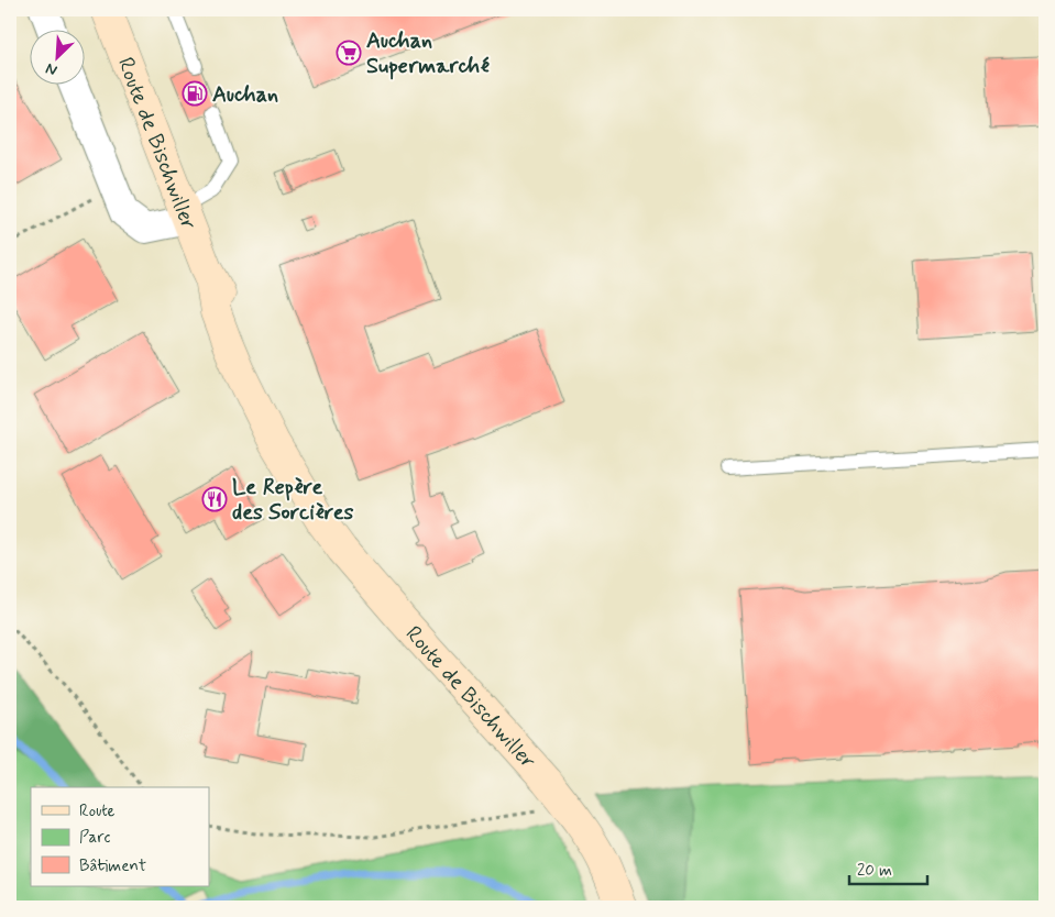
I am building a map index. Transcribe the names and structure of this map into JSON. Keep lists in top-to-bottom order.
{
  "streets": {
    "street": ["Route de Bischwiller"]
  },
  "places": {
    "supermarket": ["Auchan Supermarché"],
    "fuel station": ["Auchan"],
    "restaurant": ["Le Repère des Sorcières"]
  },
  "legend": ["Route", "Parc", "Bâtiment"],
  "scale_bar": "20 m",
  "north": "bottom left"
}
